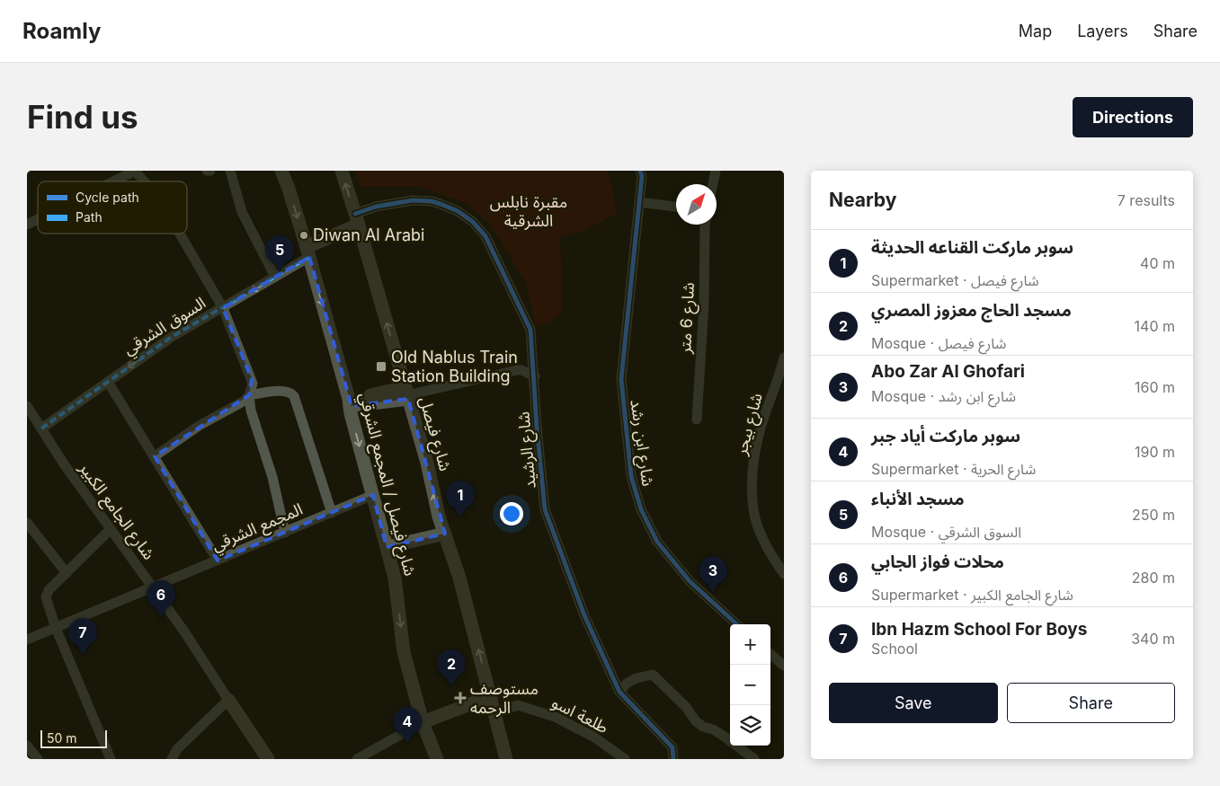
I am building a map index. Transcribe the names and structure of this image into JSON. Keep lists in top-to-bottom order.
{
  "streets": {
    "main road": ["شارع فيصل", "شارع فيصل / المجمع الشرقي"],
    "street": [
      "شارع 6 متر",
      "السوق الشرقي",
      "شارع بيجر",
      "شارع ابن رشد",
      "شارع الرشيد",
      "شارع الجامع الكبير",
      "المجمع الشرقي",
      "طلعة اسو"
    ]
  },
  "crossings": [
    ["السوق الشرقي", "شارع فيصل / المجمع الشرقي"],
    ["السوق الشرقي", "شارع الجامع الكبير"],
    ["شارع فيصل", "شارع الرشيد"],
    ["شارع فيصل", "طلعة اسو"],
    ["شارع فيصل / المجمع الشرقي", "المجمع الشرقي"],
    ["شارع الجامع الكبير", "المجمع الشرقي"]
  ],
  "one_way": ["شارع فيصل", "شارع فيصل / المجمع الشرقي"],
  "parks": ["مقبرة نابلس الشرقية"],
  "places": {
    "other": ["Diwan Al Arabi"],
    "transit": ["Old Nablus Train Station Building"],
    "health": ["مستوصف الرحمه"]
  },
  "legend": ["Cycle path", "Path"],
  "scale_bar": "50 m",
  "north": "top right",
  "page": {
    "header": "Roamly",
    "nav": ["Map", "Layers", "Share"],
    "buttons": [
      "Directions",
      ["Save", "Share"]
    ],
    "title": "Find us",
    "heading": ["Nearby", "7 results"],
    "list": [
      {
        "mark": "1",
        "name": "سوبر ماركت القناعه الحديثة",
        "note": "Supermarket · شارع فيصل",
        "value": "40 m"
      },
      {
        "mark": "2",
        "name": "مسجد الحاج معزوز المصري",
        "note": "Mosque · شارع فيصل",
        "value": "140 m"
      },
      {
        "mark": "3",
        "name": "Abo Zar Al Ghofari",
        "note": "Mosque · شارع ابن رشد",
        "value": "160 m"
      },
      {
        "mark": "4",
        "name": "سوبر ماركت أياد جبر",
        "note": "Supermarket · شارع الحرية",
        "value": "190 m"
      },
      {
        "mark": "5",
        "name": "مسجد الأنباء",
        "note": "Mosque · السوق الشرقي",
        "value": "250 m"
      },
      {
        "mark": "6",
        "name": "محلات فواز الجابي",
        "note": "Supermarket · شارع الجامع الكبير",
        "value": "280 m"
      },
      {
        "mark": "7",
        "name": "Ibn Hazm School For Boys",
        "note": "School",
        "value": "340 m"
      }
    ],
    "pins": [
      "5",
      "1",
      "3",
      "6",
      "7",
      "2",
      "4"
    ],
    "map_buttons": ["+", "−"],
    "scale": "50 m"
  }
}
